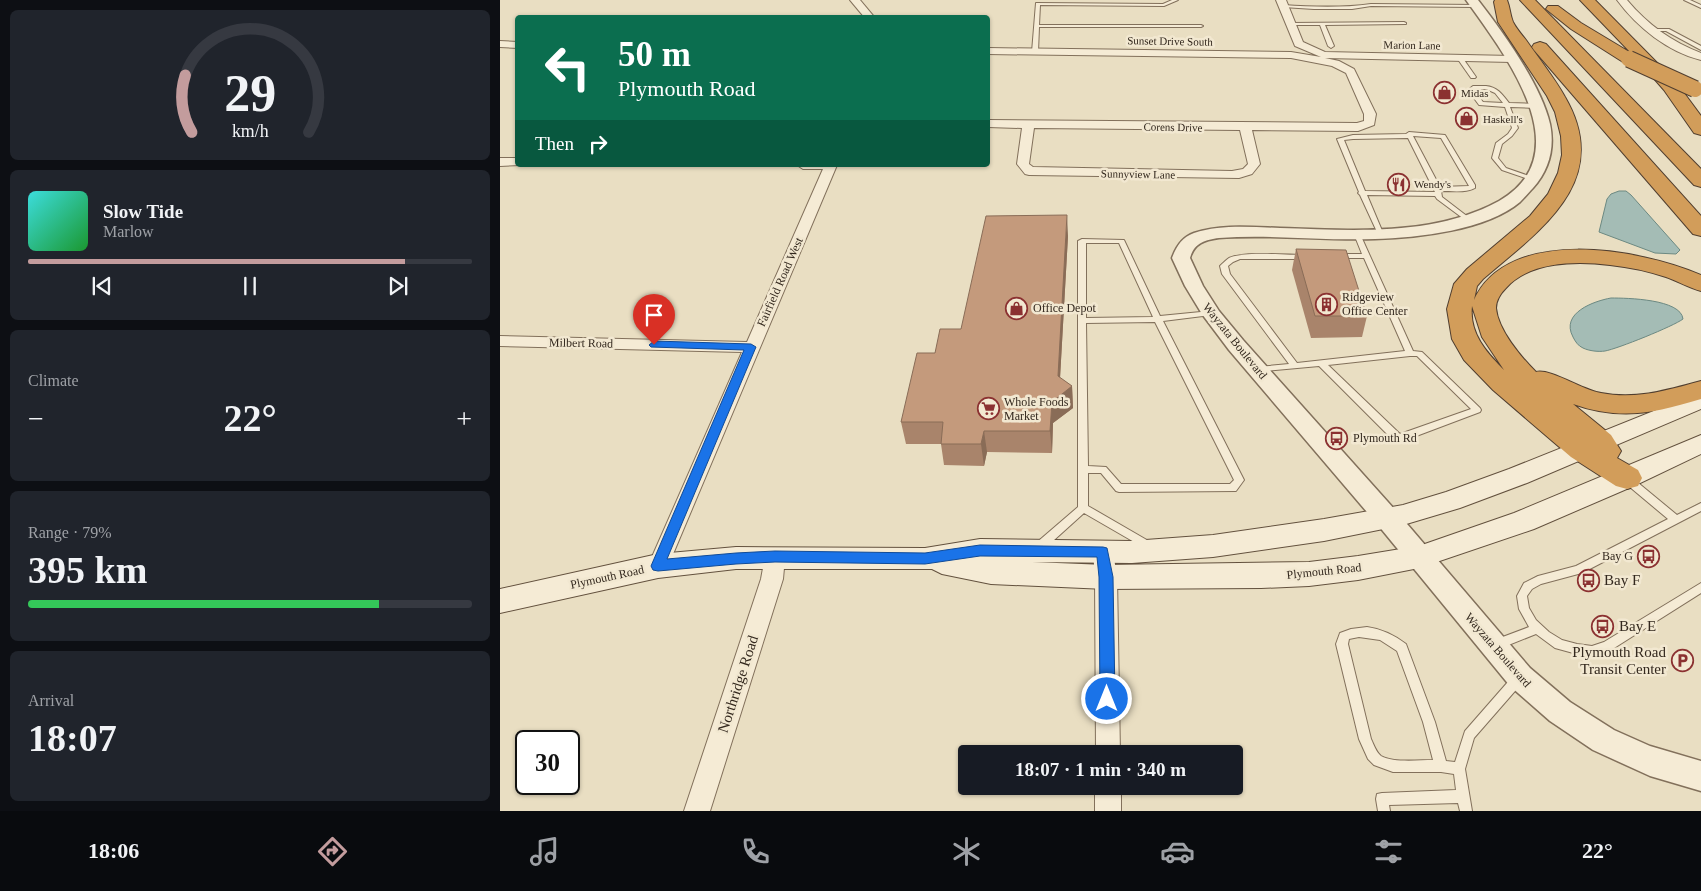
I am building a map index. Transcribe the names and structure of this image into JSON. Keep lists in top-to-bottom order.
{
  "streets": {
    "main road": ["Plymouth Road"],
    "street": [
      "Sunset Drive South",
      "Marion Lane",
      "Corens Drive",
      "Sunnyview Lane",
      "Fairfield Road West",
      "Wayzata Boulevard",
      "Milbert Road",
      "Northridge Road"
    ]
  },
  "crossings": [
    ["Sunset Drive South", "Corens Drive"],
    ["Marion Lane", "Wayzata Boulevard"],
    ["Corens Drive", "Sunnyview Lane"],
    ["Fairfield Road West", "Milbert Road"],
    ["Fairfield Road West", "Plymouth Road"],
    ["Wayzata Boulevard", "Plymouth Road"],
    ["Plymouth Road", "Northridge Road"]
  ],
  "places": {
    "shop": ["Midas", "Haskell's", "Office Depot"],
    "restaurant": ["Wendy's"],
    "building": ["Ridgeview Office Center"],
    "supermarket": ["Whole Foods Market"],
    "bus stop": [
      "Plymouth Rd",
      "Bay G",
      "Bay F",
      "Bay E"
    ],
    "parking": ["Plymouth Road Transit Center"]
  },
  "page": {
    "turn": ["50 m", "Plymouth Road"],
    "then": "Then",
    "song": ["Slow Tide", "Marlow"],
    "tile": [
      "Climate",
      ["Range · 79%", "395 km"],
      ["Arrival", "18:07"]
    ],
    "heat": ["−", "22°", "+"],
    "limit": "30",
    "trip": "18:07 · 1 min · 340 m",
    "tabs": ["18:06", "22°"],
    "gauge": ["29", "km/h"]
  }
}
